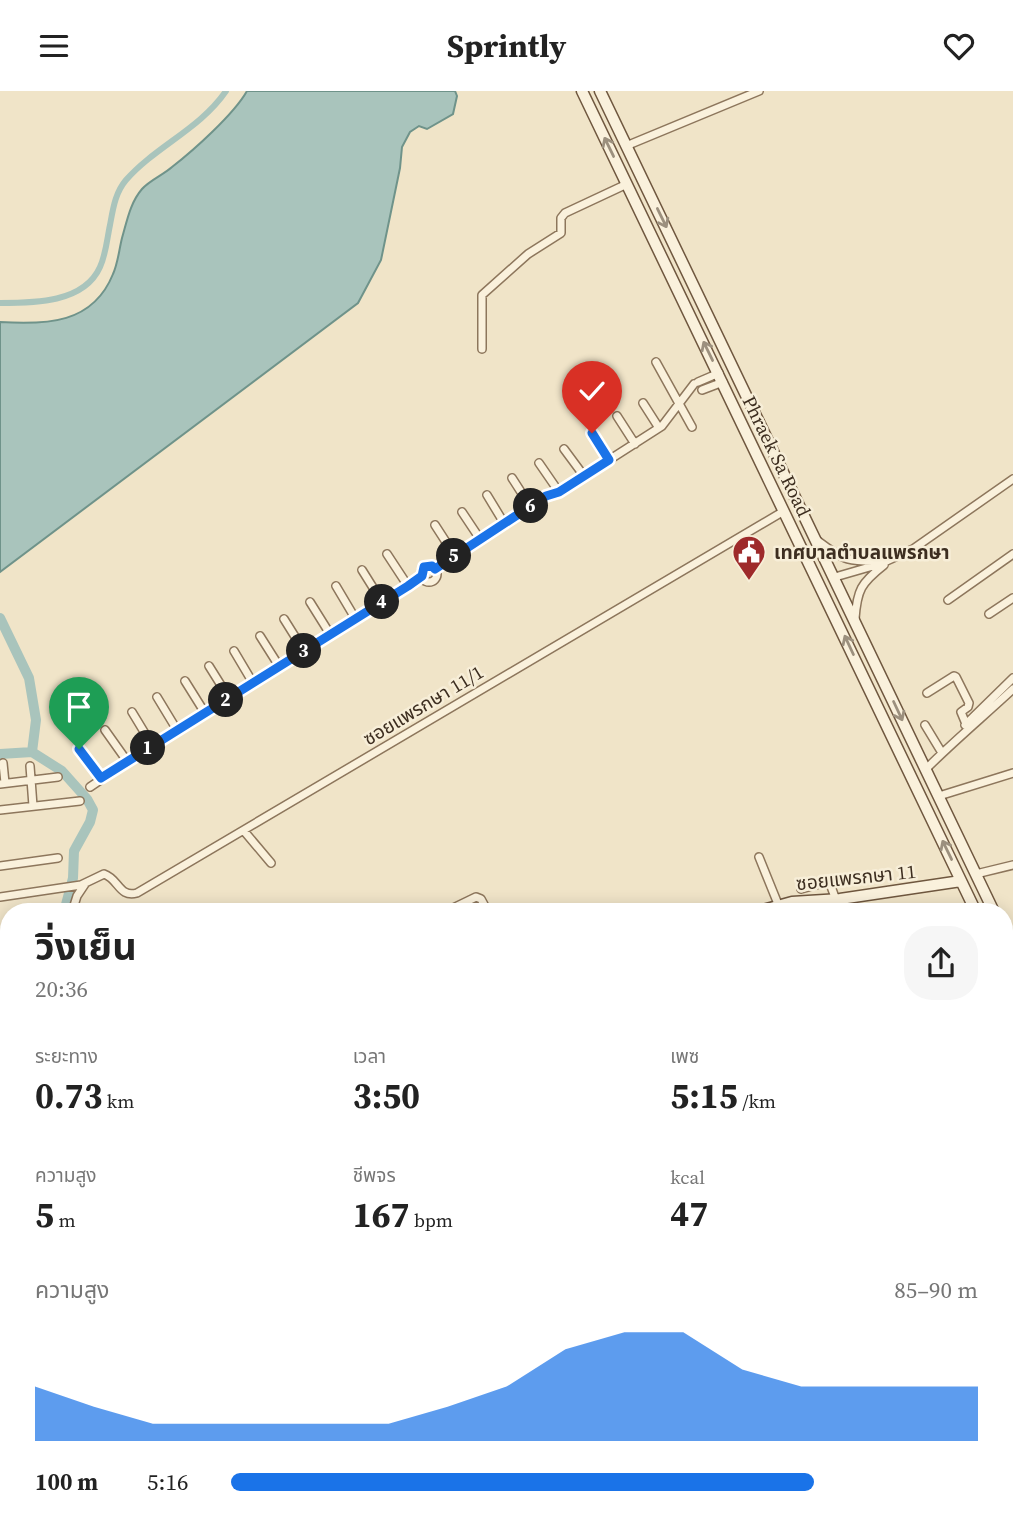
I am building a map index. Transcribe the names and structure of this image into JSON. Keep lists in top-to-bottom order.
{
  "streets": {
    "main road": ["Phraek Sa Road", "ซอยแพรกษา 11"],
    "street": ["ซอยแพรกษา 11/1"]
  },
  "crossings": [
    ["Phraek Sa Road", "ซอยแพรกษา 11/1"],
    ["Phraek Sa Road", "ซอยแพรกษา 11"]
  ],
  "places": {
    "public building": ["เทศบาลตำบลแพรกษา"]
  },
  "page": {
    "header": "Sprintly",
    "pins": [
      "6",
      "5",
      "4",
      "3",
      "2",
      "1"
    ],
    "heading": ["วิ่งเย็น", "20:36"],
    "stats": [
      ["ระยะทาง", "0.73 km"],
      ["เวลา", "3:50"],
      ["เพซ", "5:15 /km"],
      ["ความสูง", "5 m"],
      ["ชีพจร", "167 bpm"],
      ["kcal", "47"]
    ],
    "chart": ["ความสูง", "85–90 m"],
    "list": [
      {
        "name": "100 m",
        "note": "5:16"
      }
    ]
  }
}
